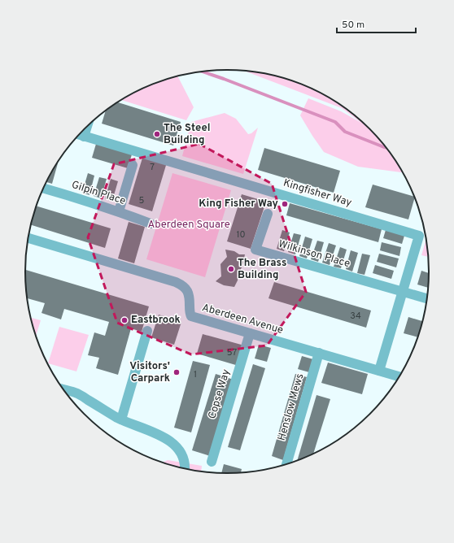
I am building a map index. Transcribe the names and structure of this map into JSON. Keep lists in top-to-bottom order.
{
  "streets": {
    "street": [
      "Gilpin Place",
      "Kingfisher Way",
      "Wilkinson Place",
      "Aberdeen Avenue",
      "Copse Way",
      "Henslow Mews"
    ]
  },
  "crossings": [
    ["Kingfisher Way", "Wilkinson Place"],
    ["Kingfisher Way", "Aberdeen Avenue"],
    ["Aberdeen Avenue", "Copse Way"],
    ["Aberdeen Avenue", "Henslow Mews"]
  ],
  "parks": ["Aberdeen Square"],
  "places": [
    "The Steel Building",
    "King Fisher Way",
    "The Brass Building",
    "Eastbrook",
    "Visitors' Carpark"
  ],
  "house_numbers": [
    "7",
    "5",
    "10",
    "34",
    "57",
    "1"
  ],
  "scale_bar": "50 m"
}
